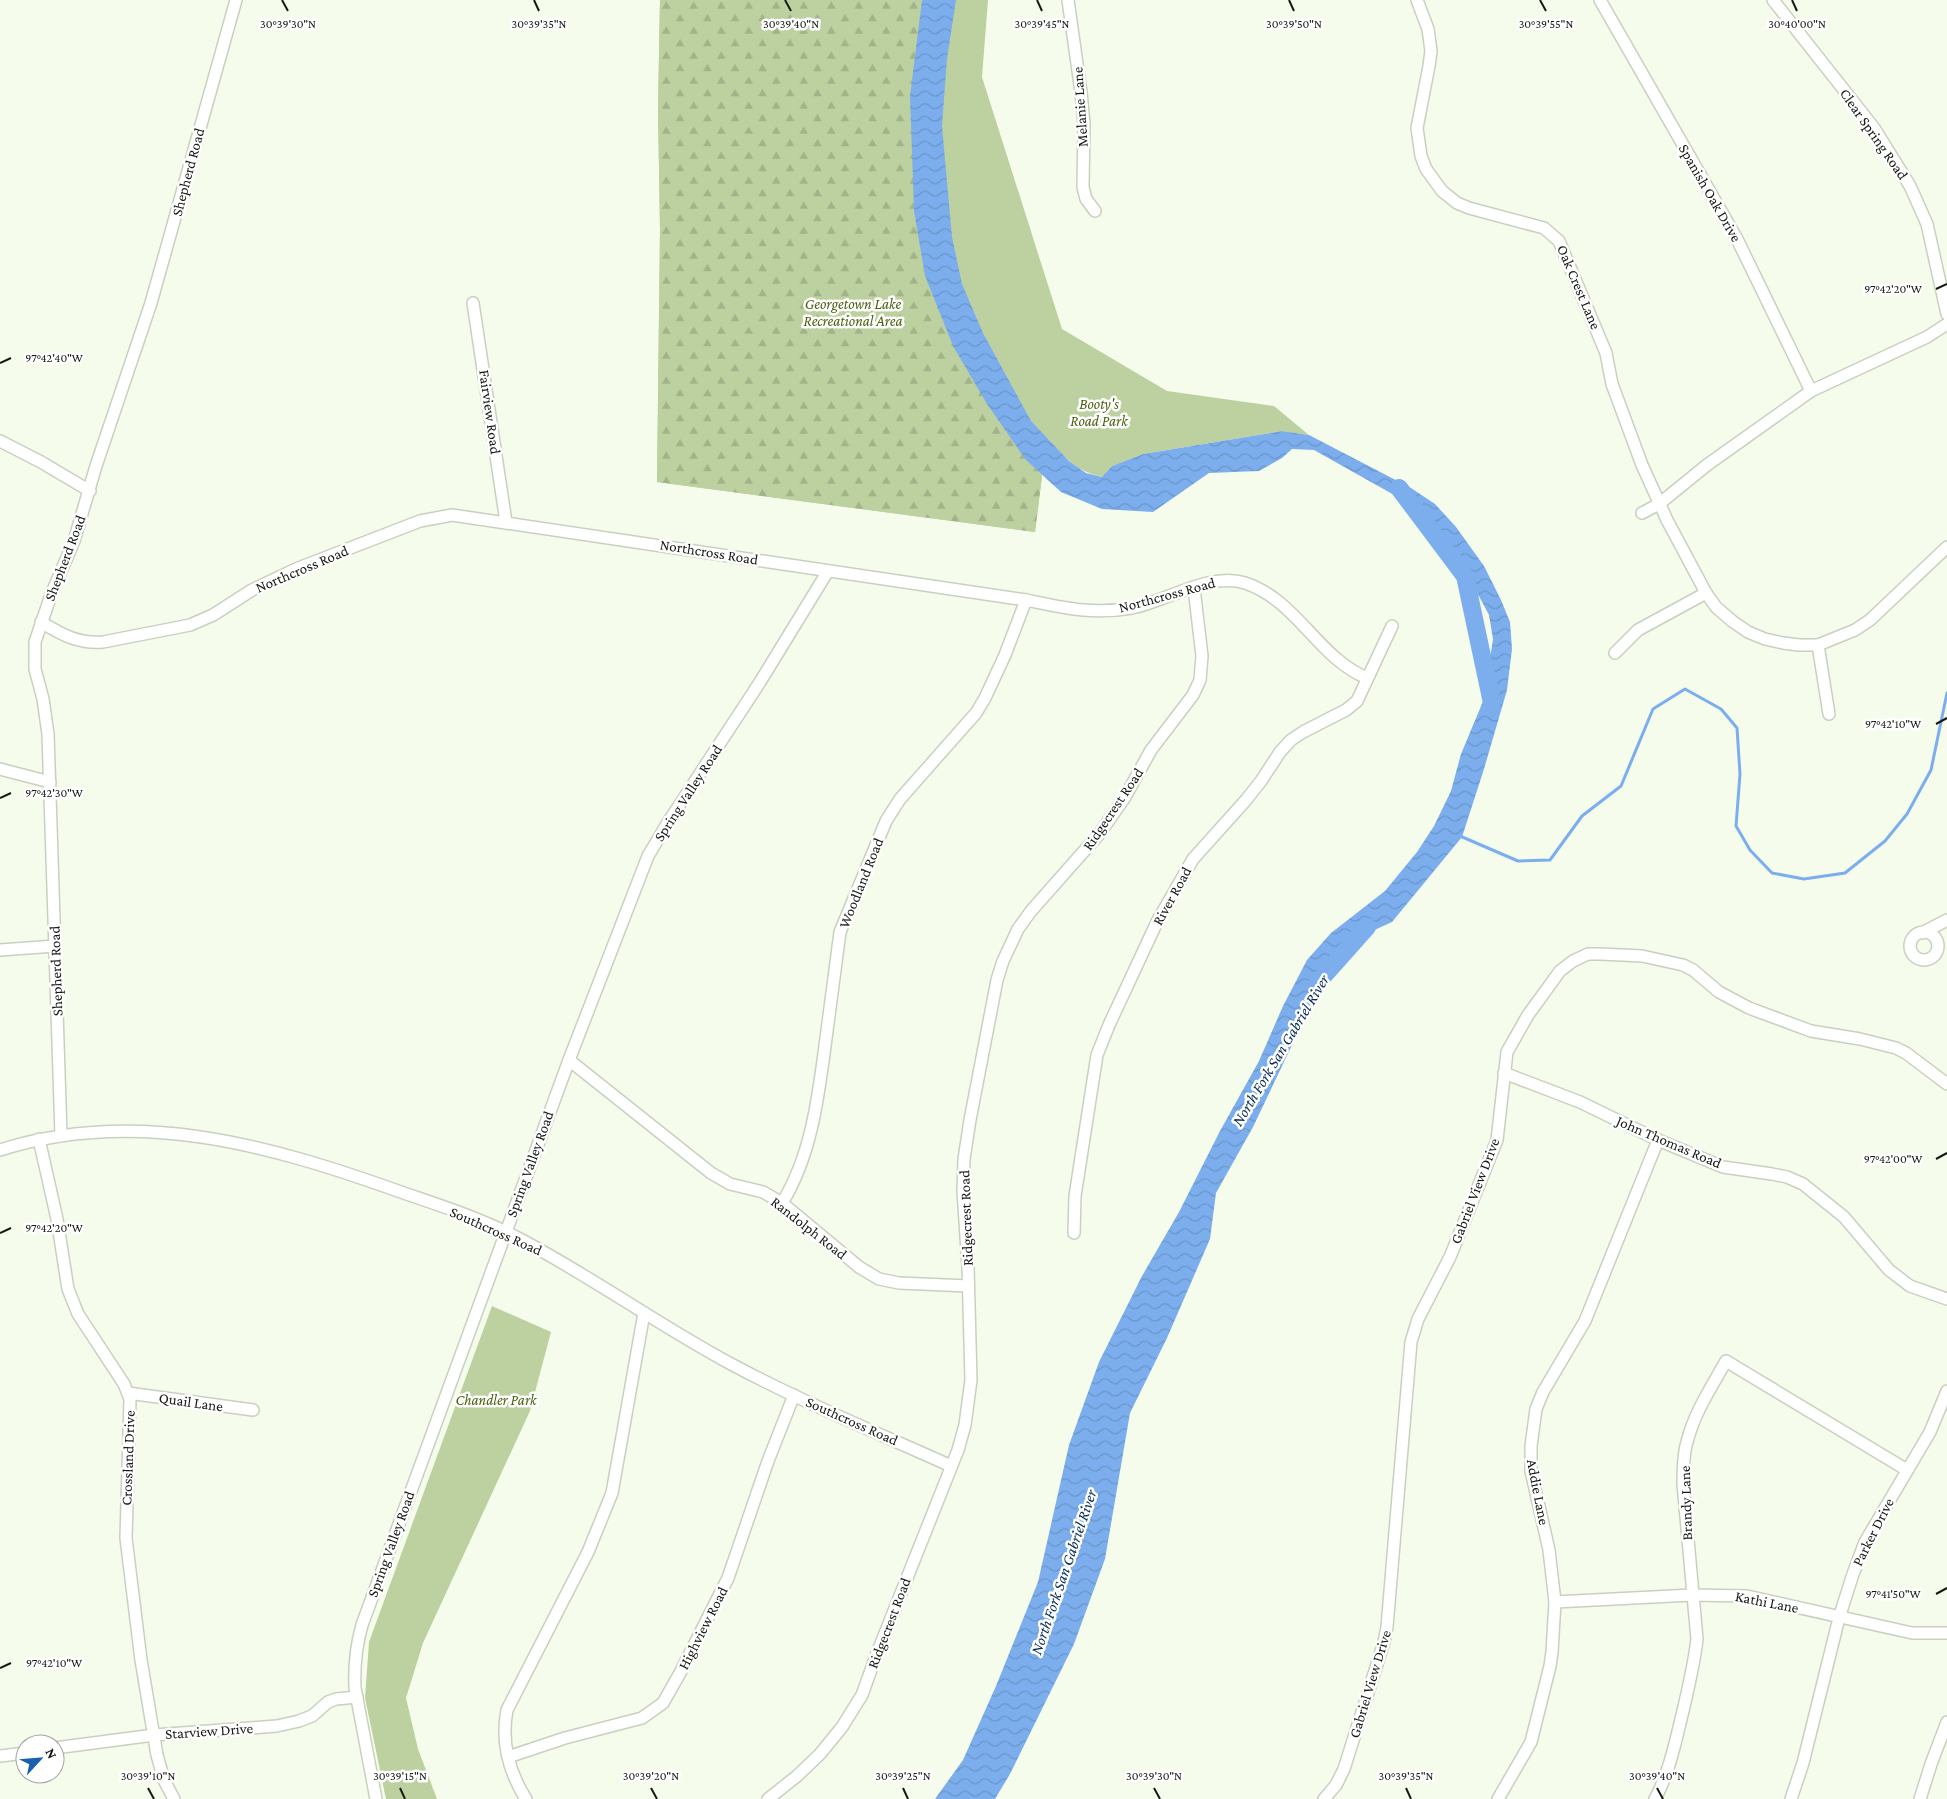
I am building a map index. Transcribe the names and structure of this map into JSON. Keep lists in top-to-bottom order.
{
  "streets": {
    "street": [
      "Melanie Lane",
      "Clear Spring Road",
      "Shepherd Road",
      "Spanish Oak Drive",
      "Oak Crest Lane",
      "Fairview Road",
      "Northcross Road",
      "Spring Valley Road",
      "Ridgecrest Road",
      "Woodland Road",
      "River Road",
      "John Thomas Road",
      "Gabriel View Drive",
      "Randolph Road",
      "Southcross Road",
      "Quail Lane",
      "Crossland Drive",
      "Addie Lane",
      "Brandy Lane",
      "Parker Drive",
      "Kathi Lane",
      "Highview Road",
      "Starview Drive"
    ]
  },
  "crossings": [
    ["Shepherd Road", "Northcross Road"],
    ["Shepherd Road", "Southcross Road"],
    ["Fairview Road", "Northcross Road"],
    ["Northcross Road", "Spring Valley Road"],
    ["Northcross Road", "Ridgecrest Road"],
    ["Northcross Road", "Woodland Road"],
    ["Northcross Road", "River Road"],
    ["Spring Valley Road", "Randolph Road"],
    ["Spring Valley Road", "Southcross Road"],
    ["Spring Valley Road", "Starview Drive"],
    ["Ridgecrest Road", "Randolph Road"],
    ["Ridgecrest Road", "Southcross Road"],
    ["Woodland Road", "Randolph Road"],
    ["John Thomas Road", "Gabriel View Drive"],
    ["John Thomas Road", "Addie Lane"],
    ["Southcross Road", "Crossland Drive"],
    ["Southcross Road", "Highview Road"],
    ["Quail Lane", "Crossland Drive"],
    ["Crossland Drive", "Starview Drive"],
    ["Addie Lane", "Kathi Lane"],
    ["Brandy Lane", "Parker Drive"],
    ["Brandy Lane", "Kathi Lane"],
    ["Parker Drive", "Kathi Lane"]
  ],
  "water": ["North Fork San Gabriel River"],
  "parks": ["Georgetown Lake Recreational Area", "Booty's Road Park", "Chandler Park"],
  "north": "top right",
  "coordinates": [
    "30°39'55\"N",
    "30°39'30\"N",
    "30°39'35\"N",
    "30°39'40\"N",
    "30°39'45\"N",
    "30°39'50\"N",
    "30°40'00\"N",
    "97°42'20\"W",
    "97°42'40\"W",
    "97°42'10\"W",
    "97°42'30\"W",
    "97°42'00\"W",
    "97°41'50\"W",
    "30°39'10\"N",
    "30°39'15\"N",
    "30°39'20\"N",
    "30°39'25\"N"
  ]
}
